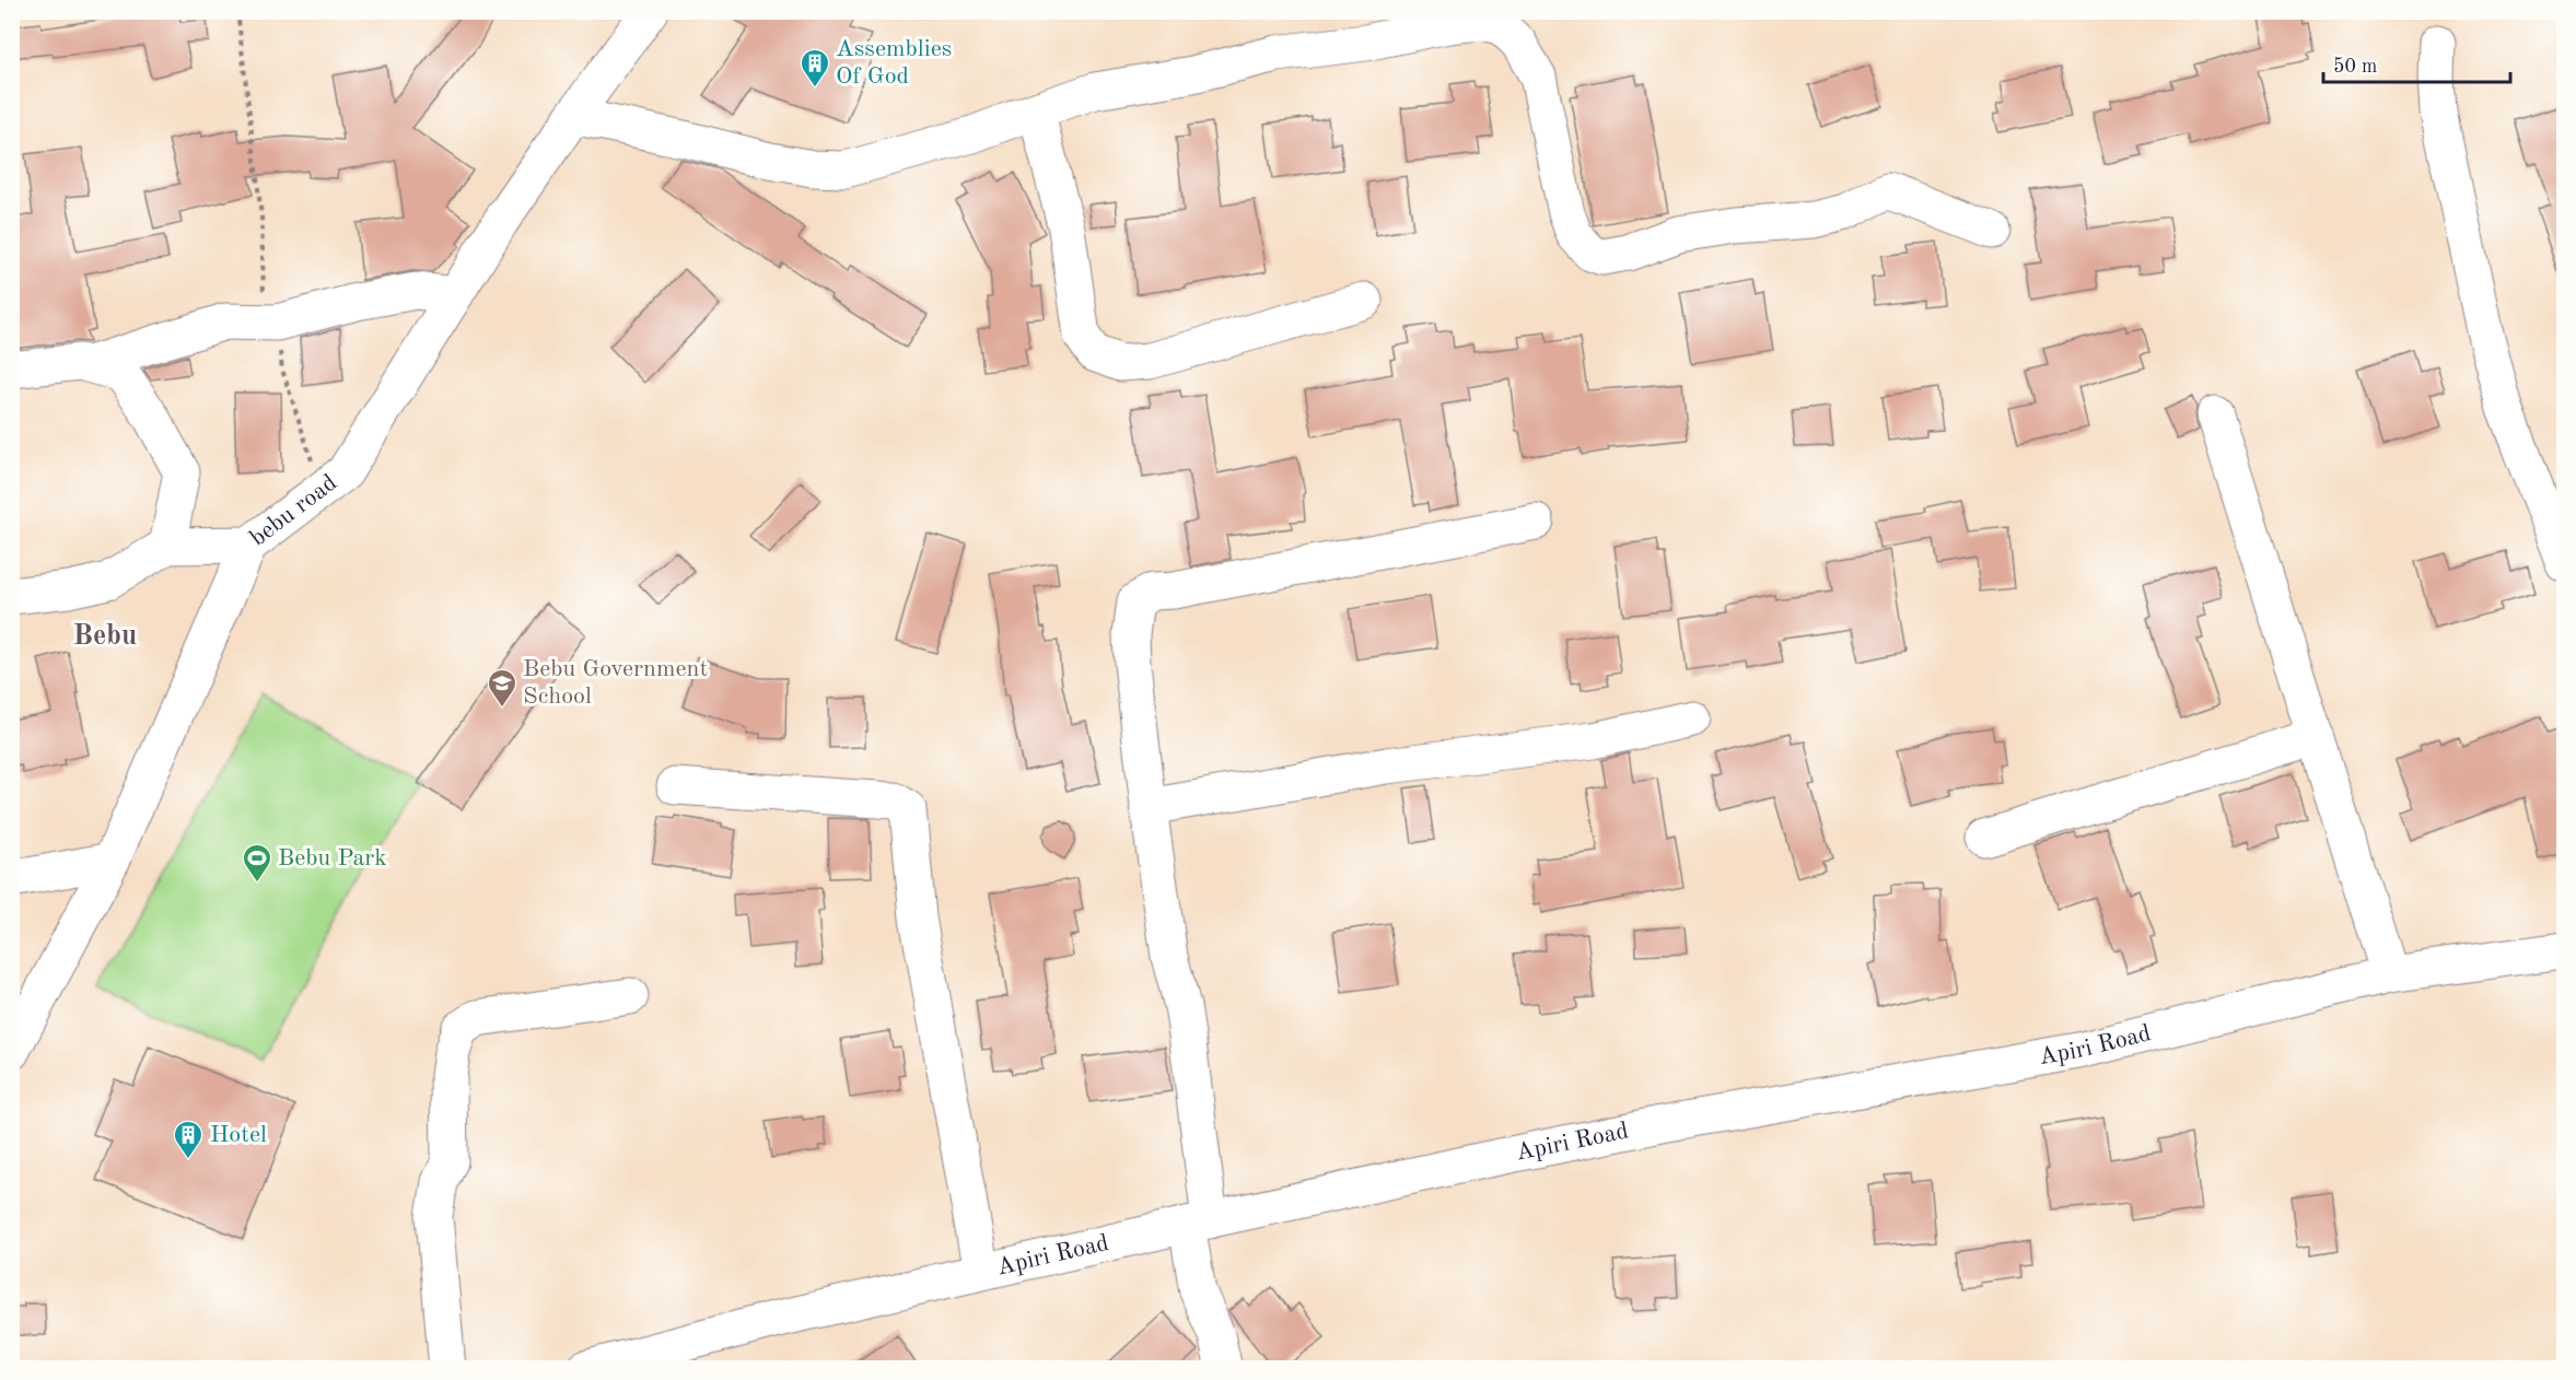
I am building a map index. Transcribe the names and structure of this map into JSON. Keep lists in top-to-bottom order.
{
  "streets": {
    "street": ["bebu road", "Apiri Road"]
  },
  "districts": ["Bebu"],
  "places": {
    "building": ["Assemblies Of God", "Hotel"],
    "school or university": ["Bebu Government School"],
    "sports": ["Bebu Park"]
  },
  "scale_bar": "50 m"
}
